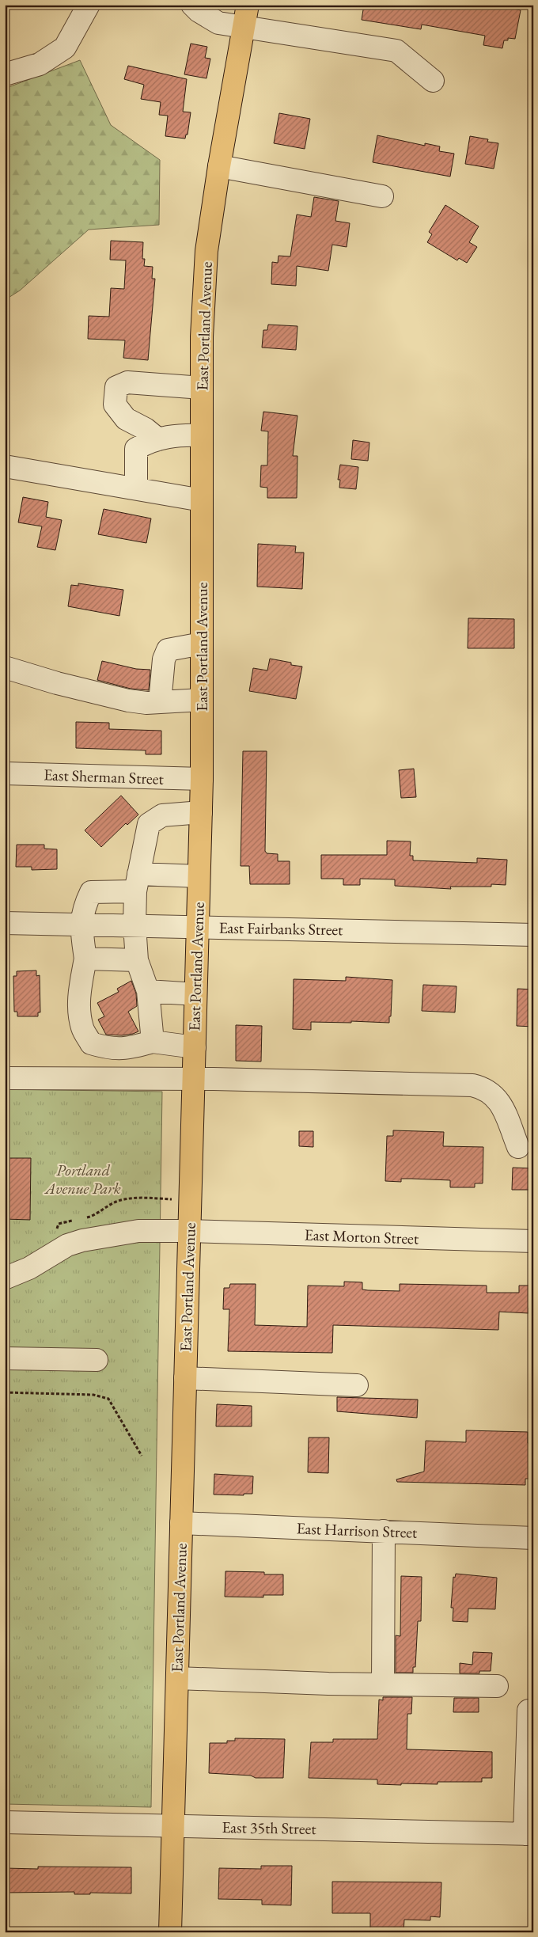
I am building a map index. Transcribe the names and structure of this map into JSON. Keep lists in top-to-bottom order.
{
  "streets": {
    "main road": ["East Portland Avenue"],
    "street": [
      "East Sherman Street",
      "East Fairbanks Street",
      "East Morton Street",
      "East Harrison Street",
      "East 35th Street"
    ]
  },
  "crossings": [
    ["East Portland Avenue", "East Sherman Street"],
    ["East Portland Avenue", "East Fairbanks Street"],
    ["East Portland Avenue", "East Morton Street"],
    ["East Portland Avenue", "East Harrison Street"],
    ["East Portland Avenue", "East 35th Street"]
  ],
  "parks": ["Portland Avenue Park"]
}
